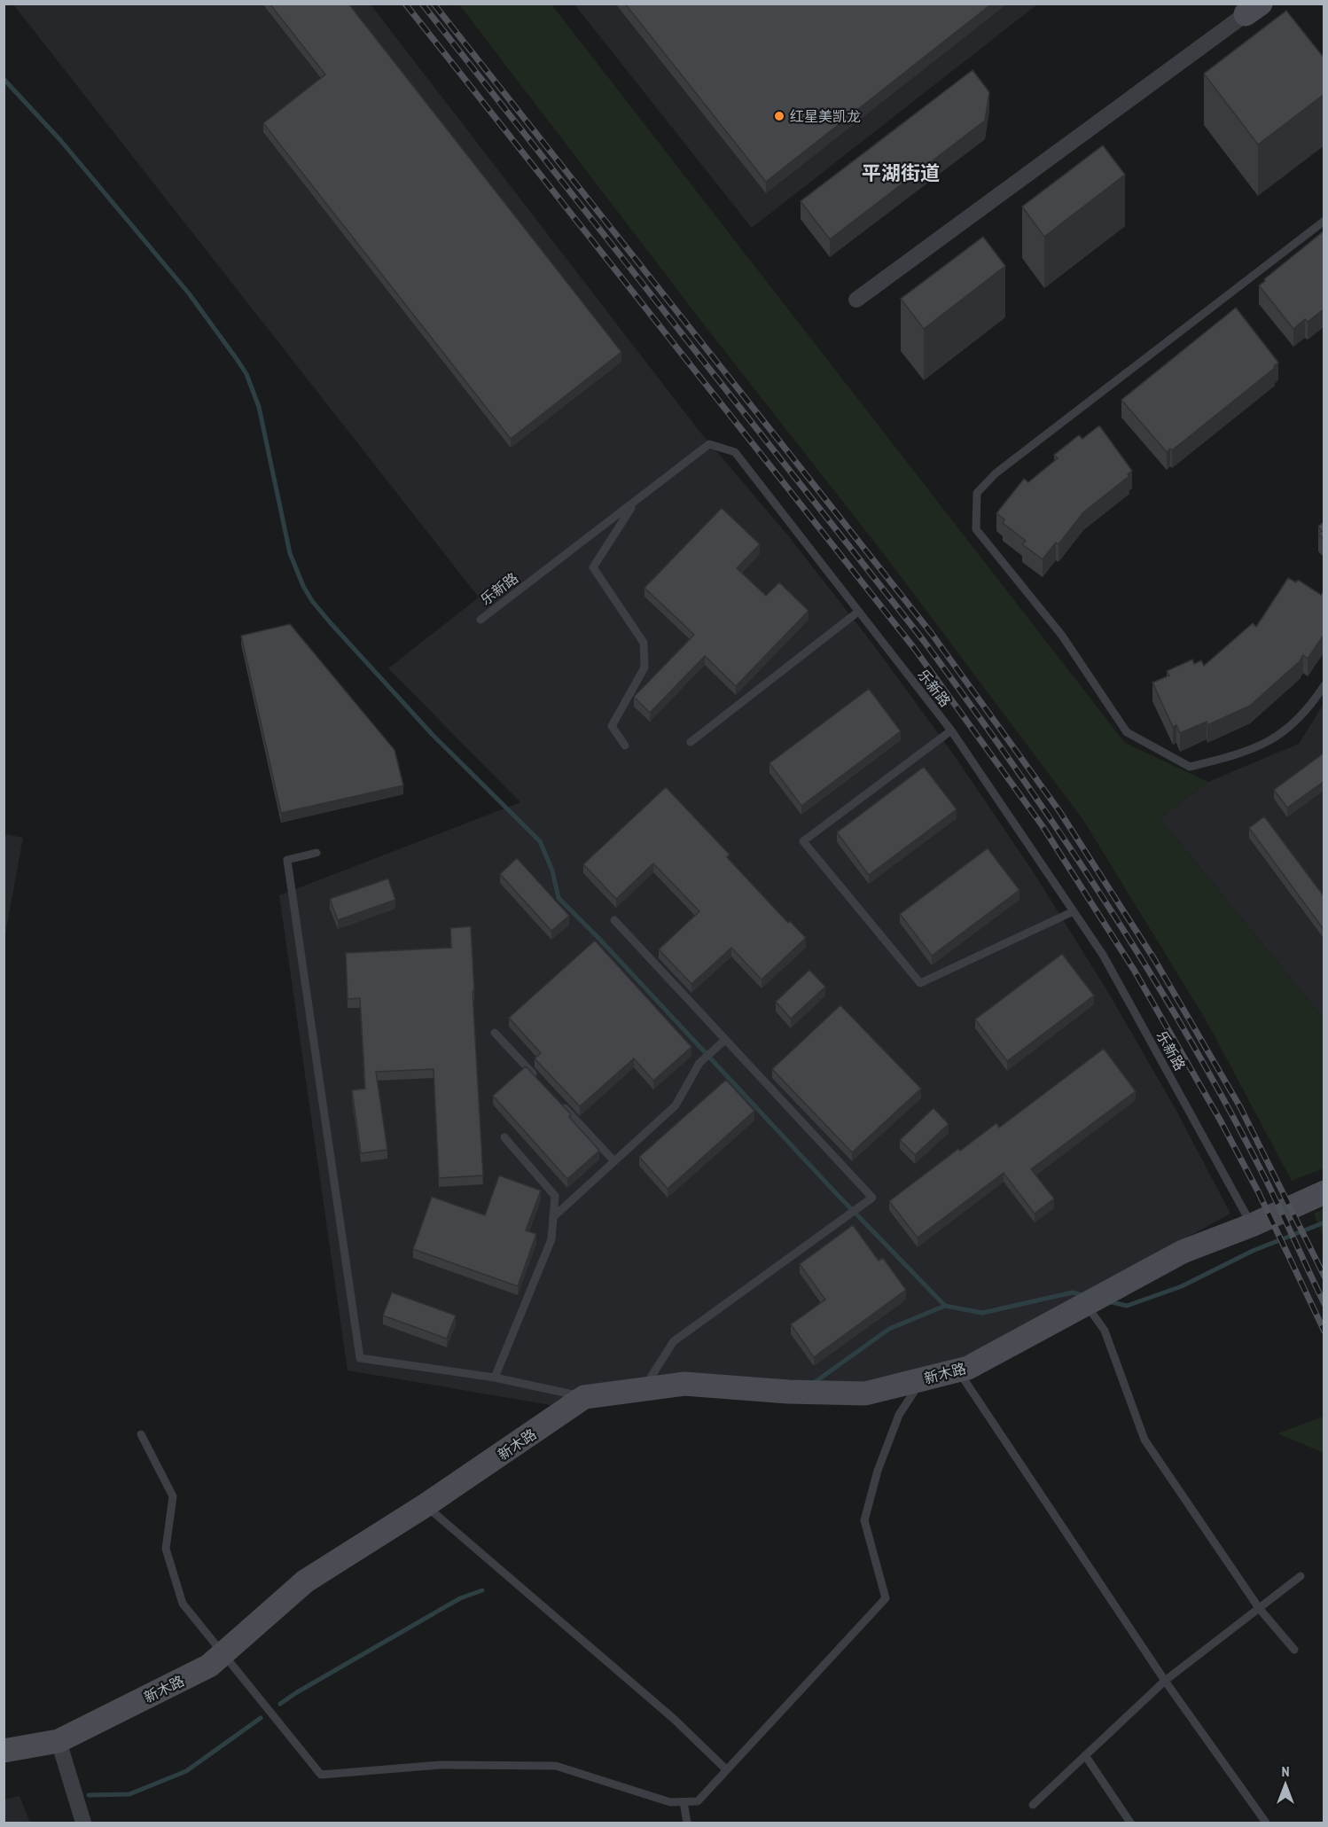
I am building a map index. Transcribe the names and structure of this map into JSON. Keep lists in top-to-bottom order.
{
  "streets": {
    "street": ["新木路"],
    "lane": ["乐新路"]
  },
  "crossings": [
    ["乐新路", "新木路"]
  ],
  "districts": ["平湖街道"],
  "places": ["红星美凯龙"],
  "north": "top"
}
